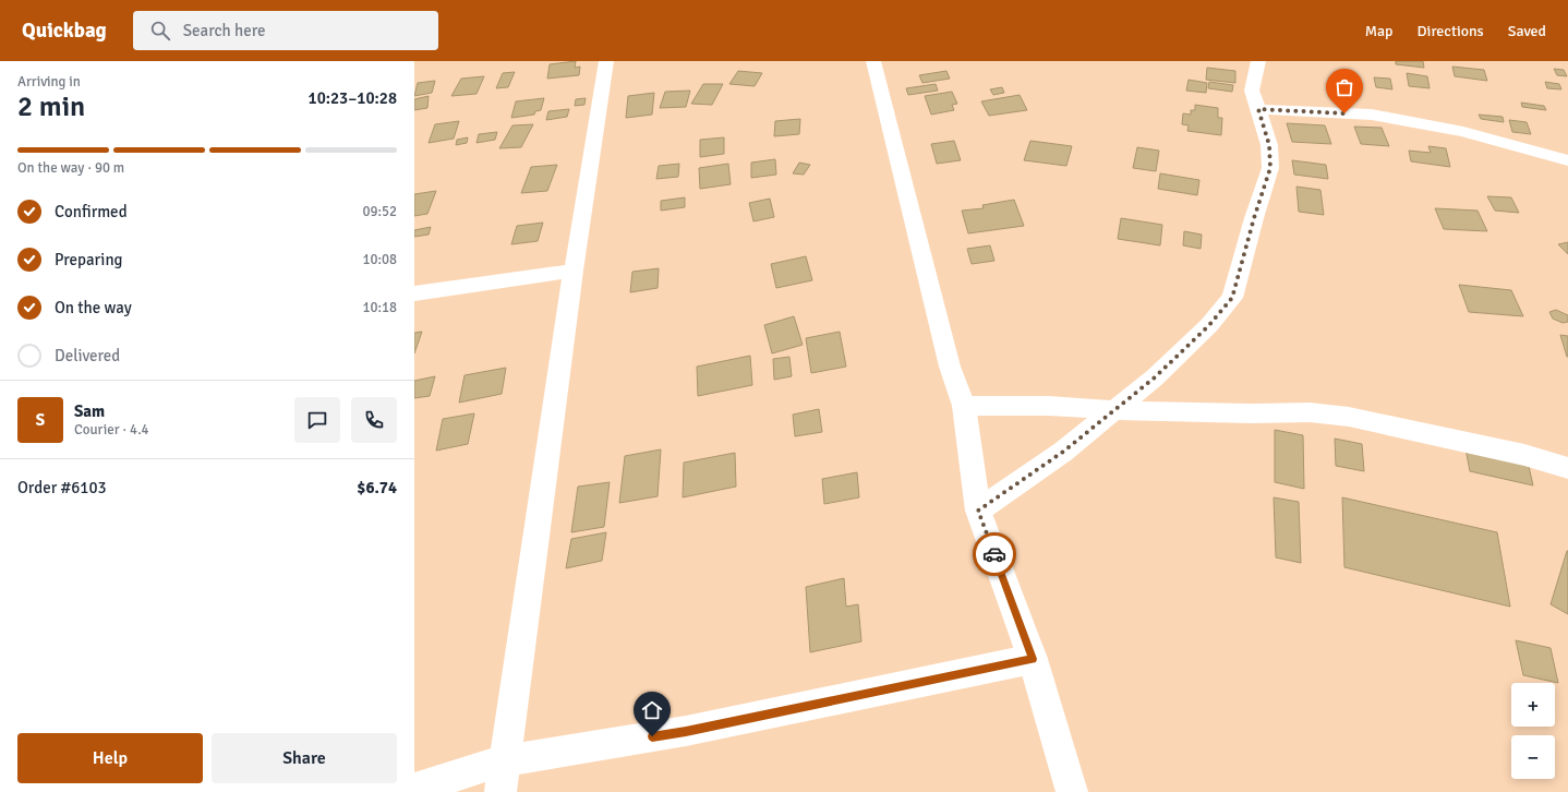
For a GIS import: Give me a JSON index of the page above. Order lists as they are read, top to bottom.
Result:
{
  "page": {
    "header": "Quickbag",
    "search": "Search here",
    "nav": ["Map", "Directions", "Saved"],
    "heading": ["2 min", "Arriving in", "10:23–10:28"],
    "panel": [
      "Sam",
      "Courier · 4.4",
      "Order #6103",
      "$6.74"
    ],
    "bar": "On the way · 90 m",
    "list": [
      ["Confirmed", "09:52"],
      ["Preparing", "10:08"],
      ["On the way", "10:18"],
      "Delivered"
    ],
    "round": "S",
    "map_buttons": ["+", "−"],
    "buttons": ["Help", "Share"]
  }
}
